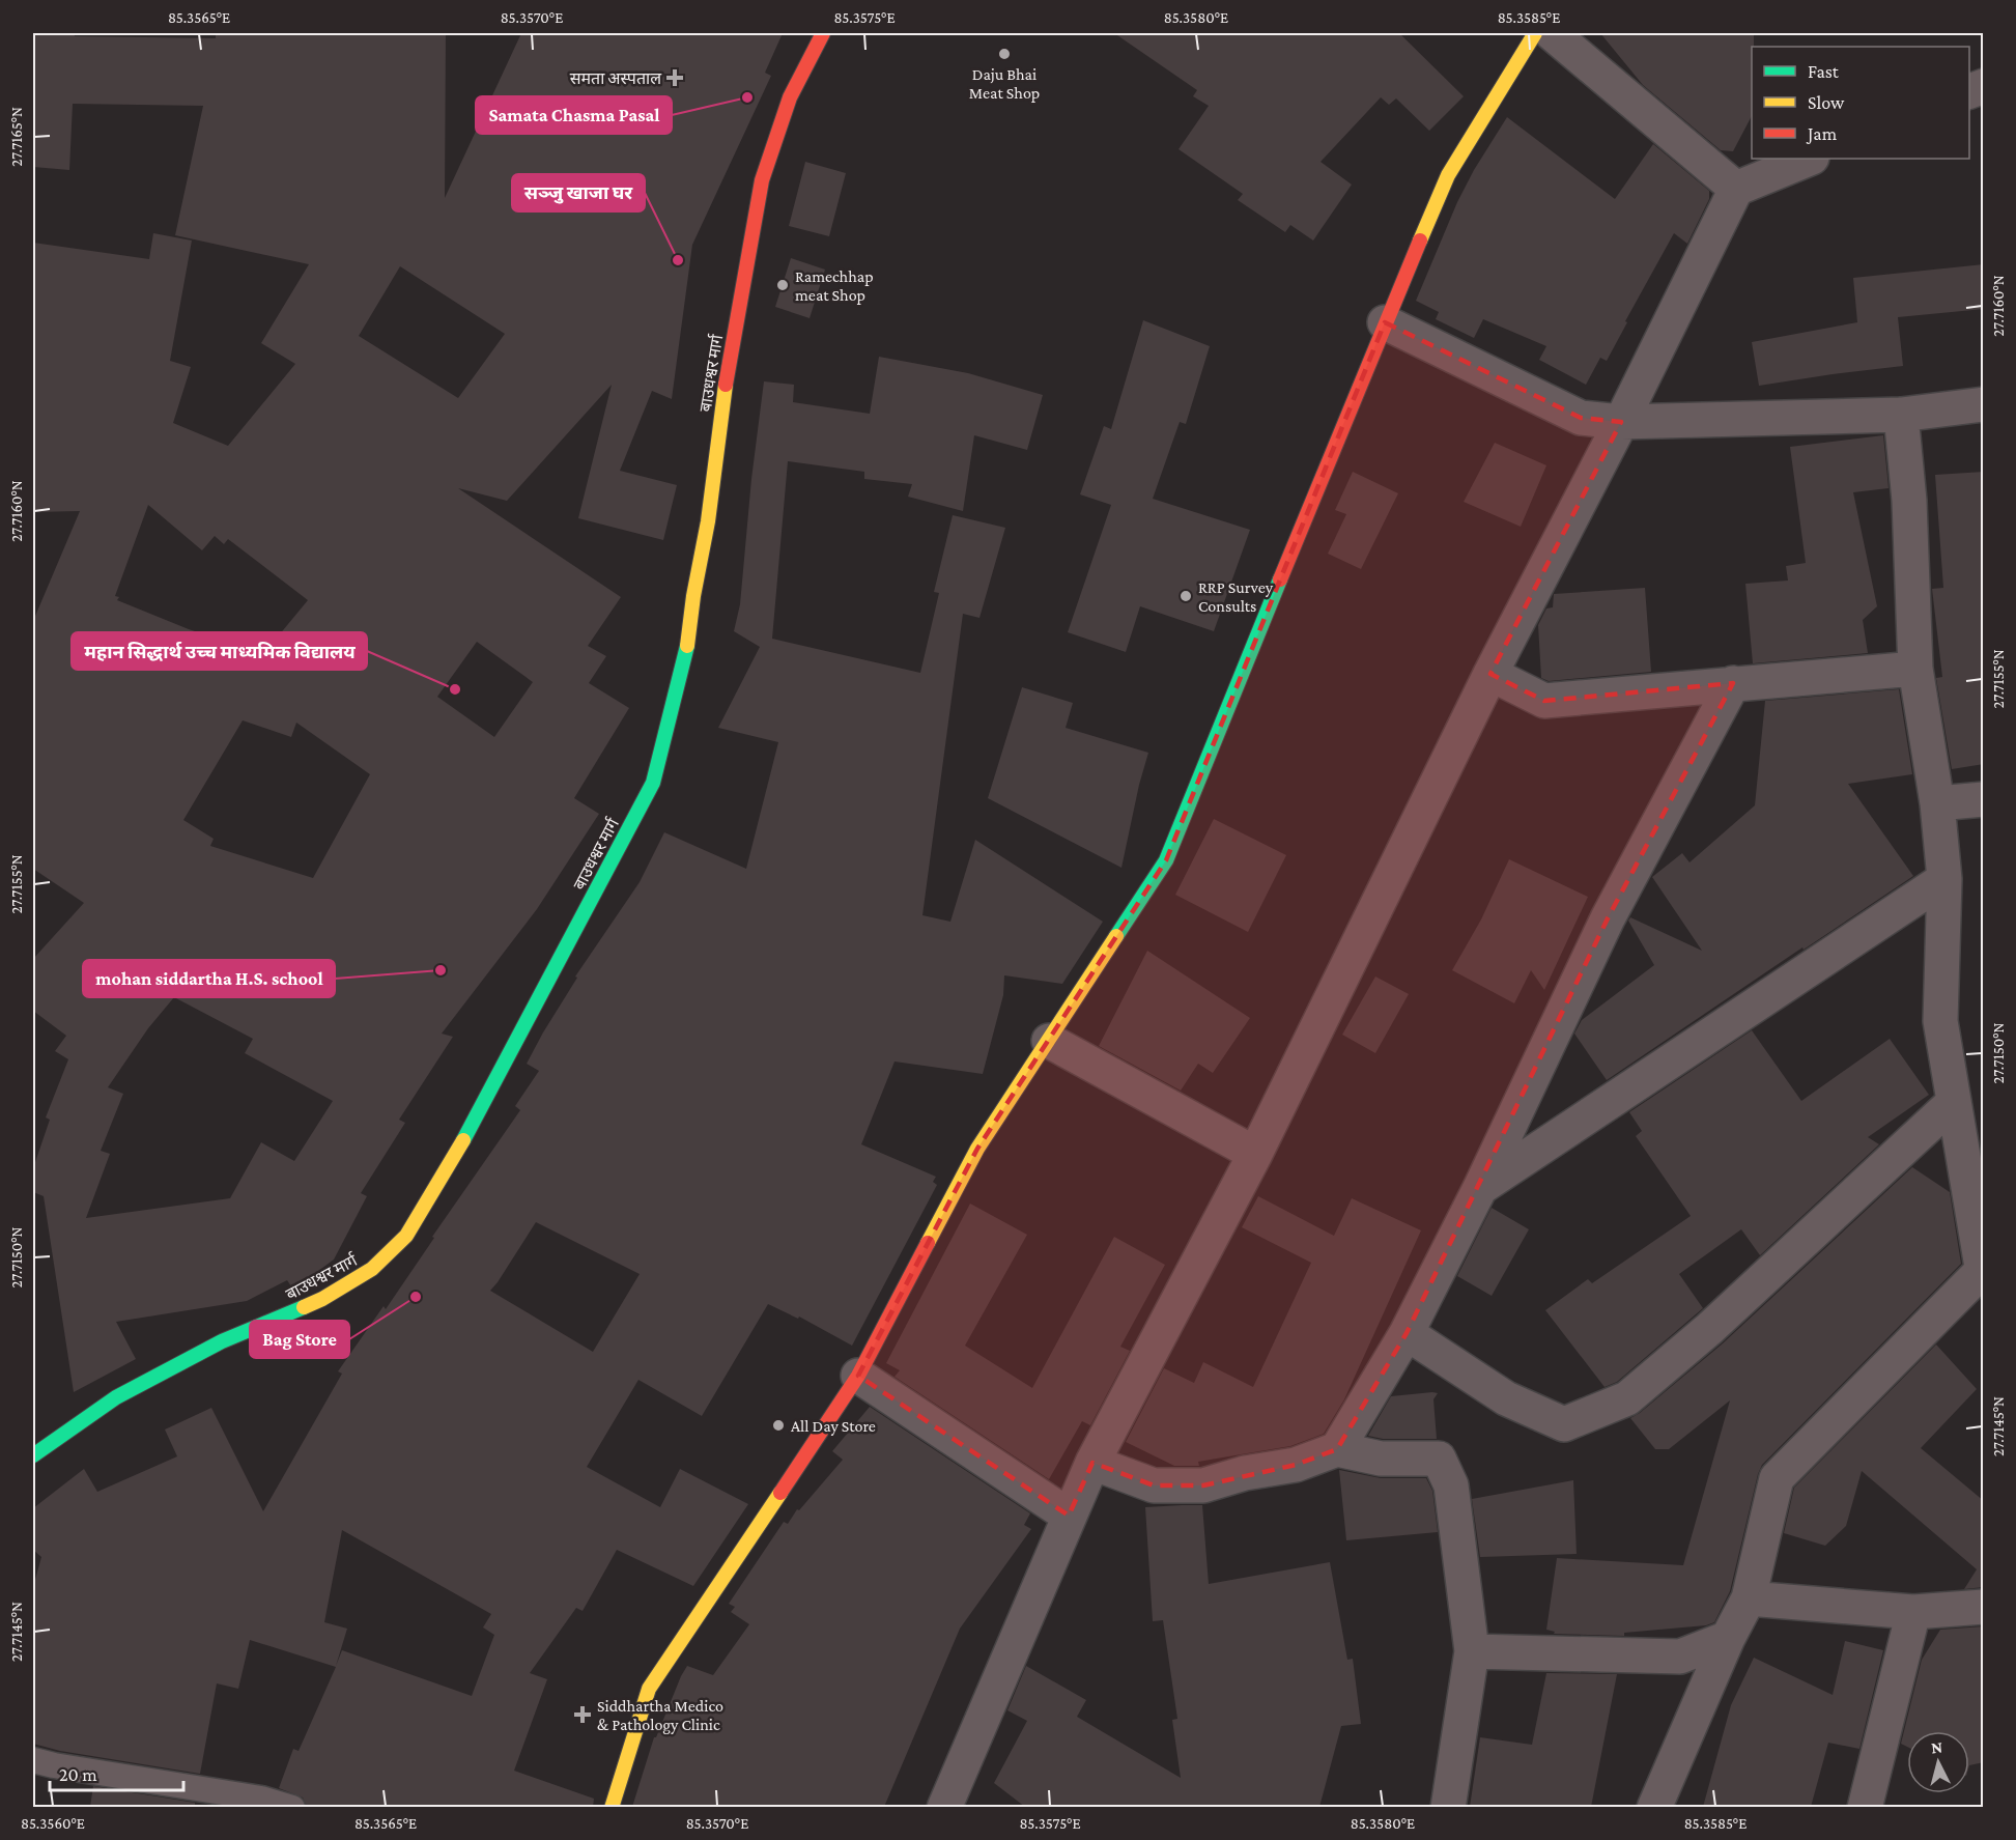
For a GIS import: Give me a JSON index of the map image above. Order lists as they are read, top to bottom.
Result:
{
  "streets": {
    "street": ["बाउधश्वर मार्ग"]
  },
  "places": {
    "other": [
      "Daju Bhai Meat Shop",
      "Samata Chasma Pasal",
      "सञ्जु खाजा घर",
      "Ramechhap meat Shop",
      "RRP Survey Consults",
      "महान सिद्धार्थ उच्च माध्यमिक विद्यालय",
      "mohan siddartha H.S. school",
      "Bag Store",
      "All Day Store"
    ],
    "health": ["समता अस्पताल", "Siddhartha Medico & Pathology Clinic"]
  },
  "legend": ["Fast", "Slow", "Jam"],
  "scale_bar": "20 m",
  "north": "top",
  "coordinates": [
    "85.3565°E",
    "85.3570°E",
    "85.3575°E",
    "85.3580°E",
    "85.3585°E",
    "27.7165°N",
    "27.7160°N",
    "27.7155°N",
    "27.7150°N",
    "27.7145°N",
    "85.3560°E"
  ]
}
